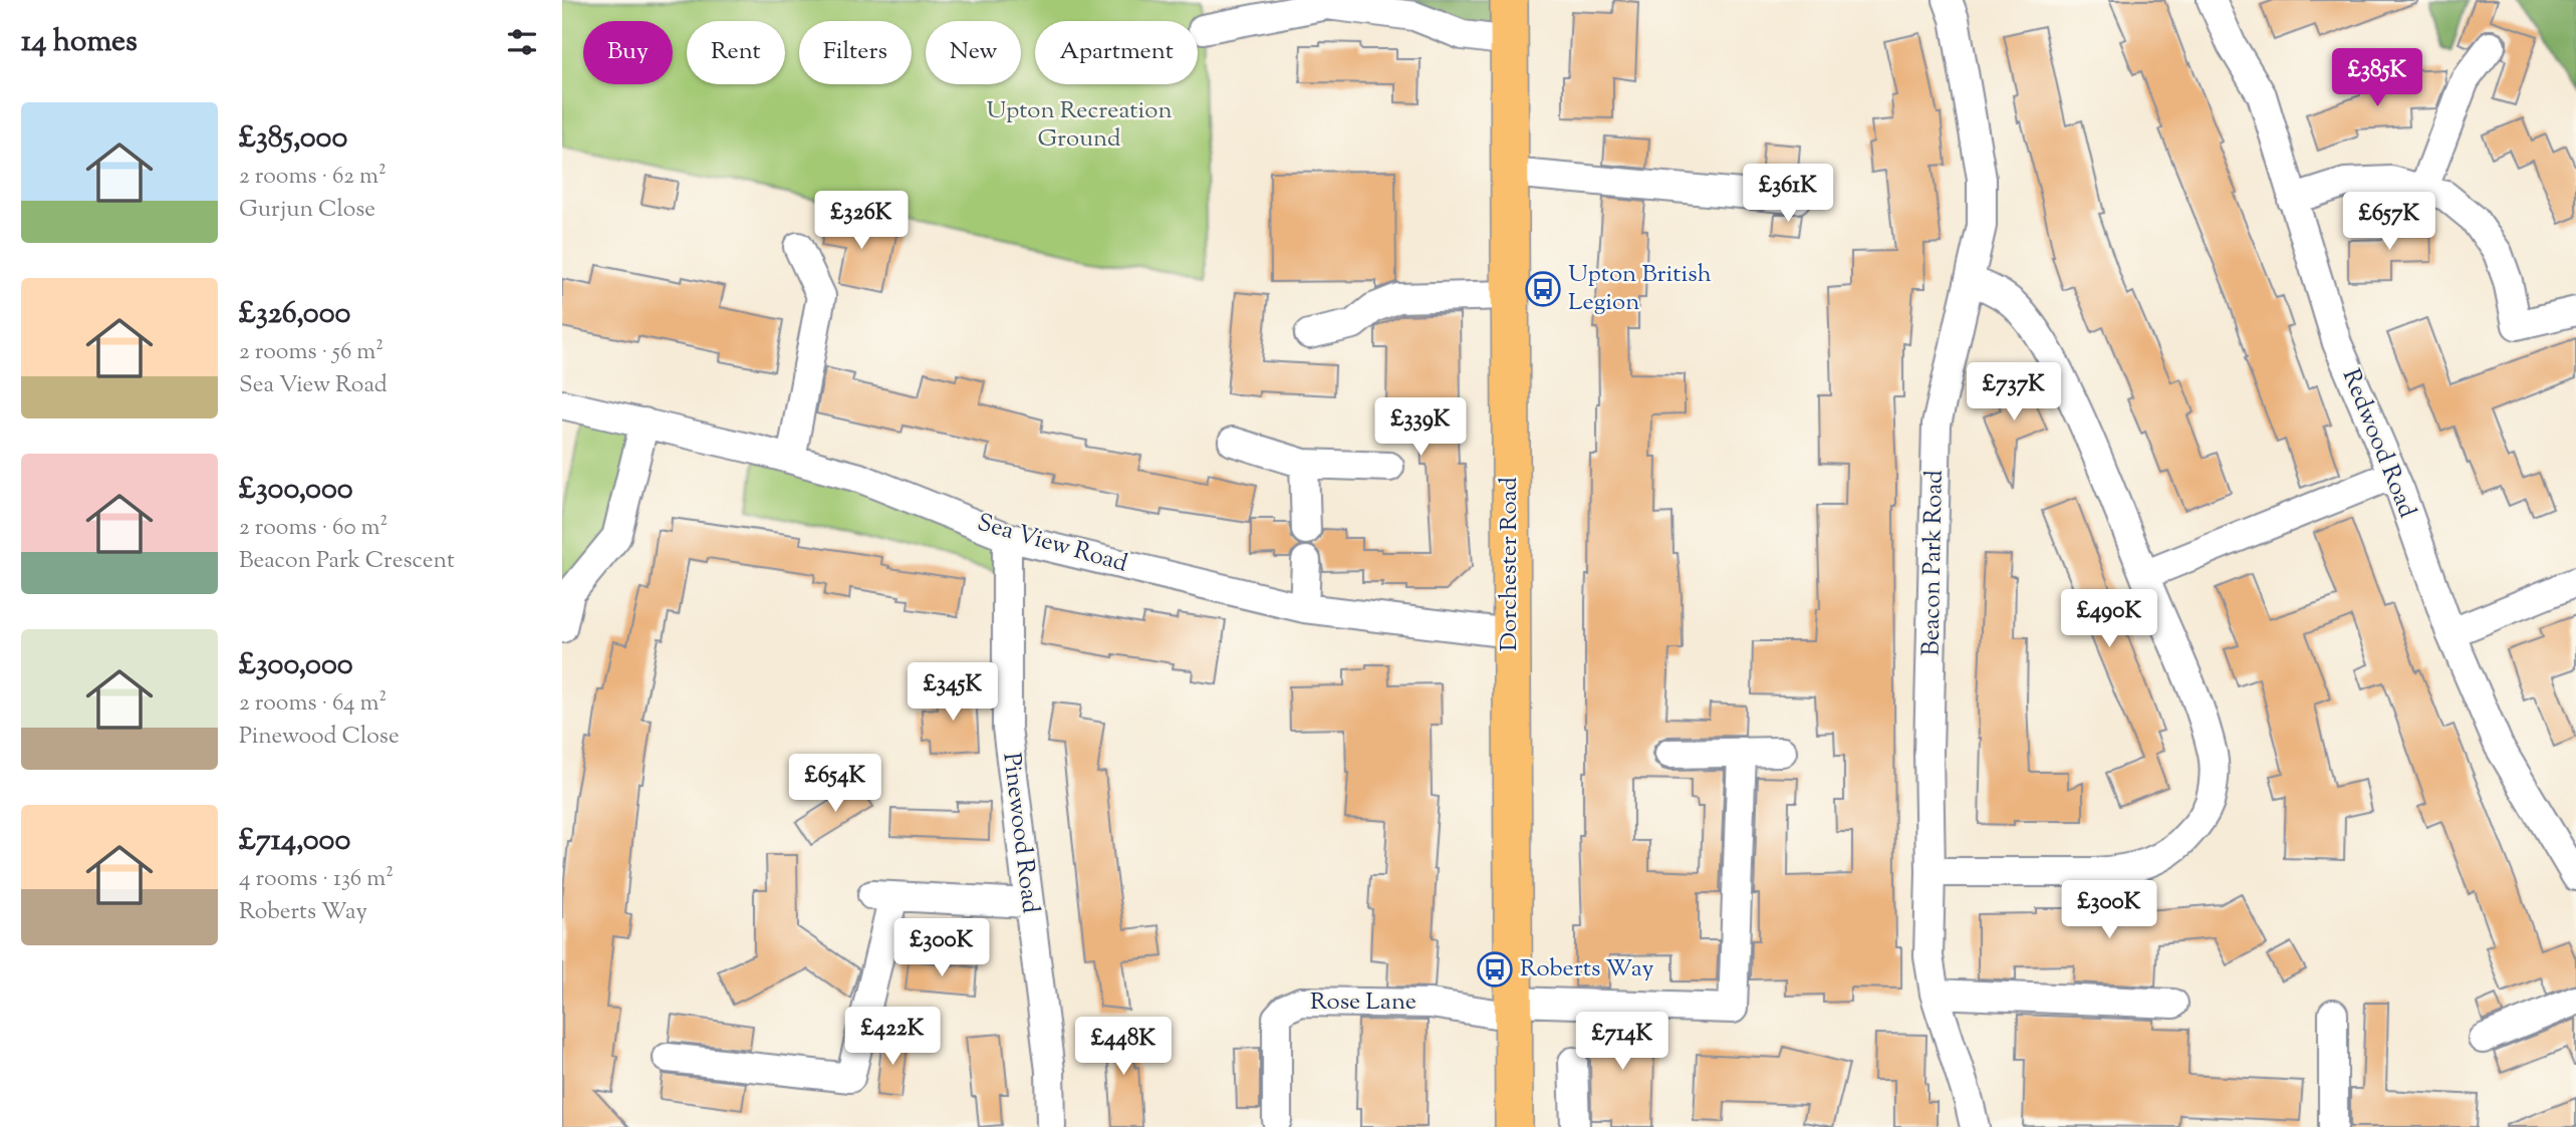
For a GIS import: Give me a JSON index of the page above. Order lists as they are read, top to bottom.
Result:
{
  "streets": {
    "main road": ["Dorchester Road"],
    "street": [
      "Redwood Road",
      "Sea View Road",
      "Beacon Park Road",
      "Pinewood Road",
      "Rose Lane"
    ]
  },
  "crossings": [
    ["Sea View Road", "Dorchester Road"],
    ["Sea View Road", "Pinewood Road"],
    ["Dorchester Road", "Rose Lane"]
  ],
  "parks": ["Upton Recreation Ground"],
  "places": {
    "bus stop": ["Upton British Legion", "Roberts Way"]
  },
  "page": {
    "heading": "14 homes",
    "chip": [
      "Buy",
      "Rent",
      "Filters",
      "New",
      "Apartment"
    ],
    "price": [
      "£385K",
      "£361K",
      "£326K",
      "£657K",
      "£737K",
      "£339K",
      "£490K",
      "£345K",
      "£654K",
      "£300K",
      "£300K",
      "£422K",
      "£714K",
      "£448K"
    ],
    "list": [
      {
        "name": "£385,000",
        "note": "2 rooms · 62 m² · Gurjun Close"
      },
      {
        "name": "£326,000",
        "note": "2 rooms · 56 m² · Sea View Road"
      },
      {
        "name": "£300,000",
        "note": "2 rooms · 60 m² · Beacon Park Crescent"
      },
      {
        "name": "£300,000",
        "note": "2 rooms · 64 m² · Pinewood Close"
      },
      {
        "name": "£714,000",
        "note": "4 rooms · 136 m² · Roberts Way"
      }
    ]
  }
}
